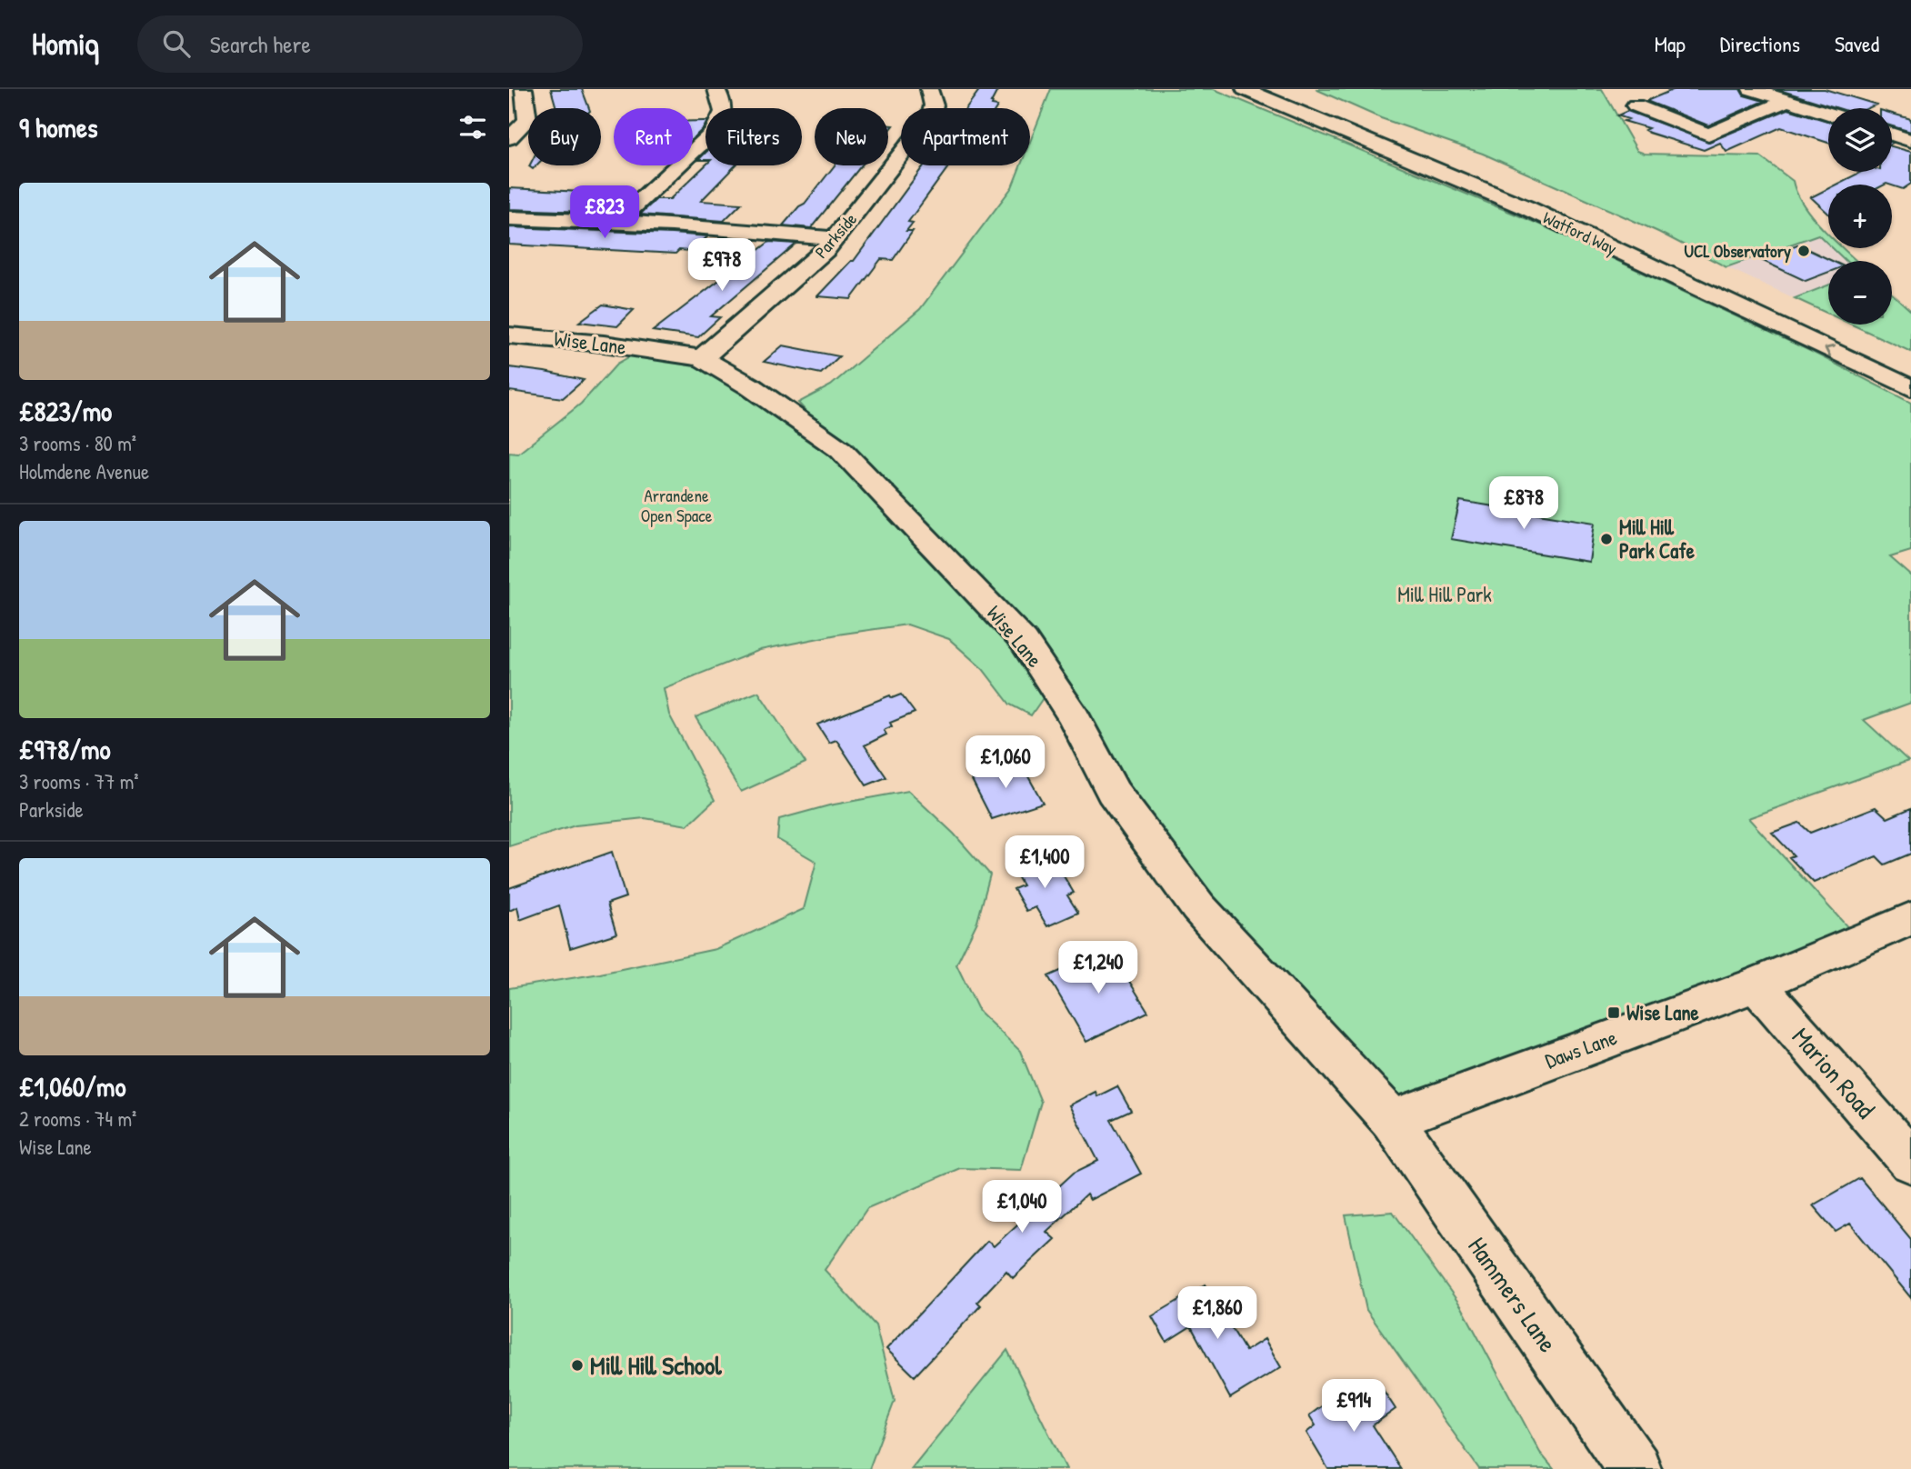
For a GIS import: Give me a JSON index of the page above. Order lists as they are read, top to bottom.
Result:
{
  "streets": {
    "main road": [
      "Watford Way",
      "Parkside",
      "Wise Lane",
      "Daws Lane",
      "Marion Road",
      "Hammers Lane"
    ]
  },
  "crossings": [
    ["Parkside", "Wise Lane"],
    ["Wise Lane", "Daws Lane"],
    ["Wise Lane", "Hammers Lane"],
    ["Daws Lane", "Marion Road"],
    ["Daws Lane", "Hammers Lane"]
  ],
  "parks": ["Arrandene Open Space", "Mill Hill Park"],
  "places": {
    "other": ["UCL Observatory", "Mill Hill Park Cafe", "Mill Hill School"],
    "transit": ["Wise Lane"]
  },
  "page": {
    "header": "Homiq",
    "search": "Search here",
    "nav": ["Map", "Directions", "Saved"],
    "heading": "9 homes",
    "map_buttons": ["+", "−"],
    "chip": [
      "Buy",
      "Rent",
      "Filters",
      "New",
      "Apartment"
    ],
    "list": [
      {
        "name": "£823/mo",
        "note": "3 rooms · 80 m² · Holmdene Avenue"
      },
      {
        "name": "£978/mo",
        "note": "3 rooms · 77 m² · Parkside"
      },
      {
        "name": "£1,060/mo",
        "note": "2 rooms · 74 m² · Wise Lane"
      }
    ],
    "price": [
      "£823",
      "£978",
      "£878",
      "£1,060",
      "£1,400",
      "£1,240",
      "£1,040",
      "£1,860",
      "£914"
    ]
  }
}
